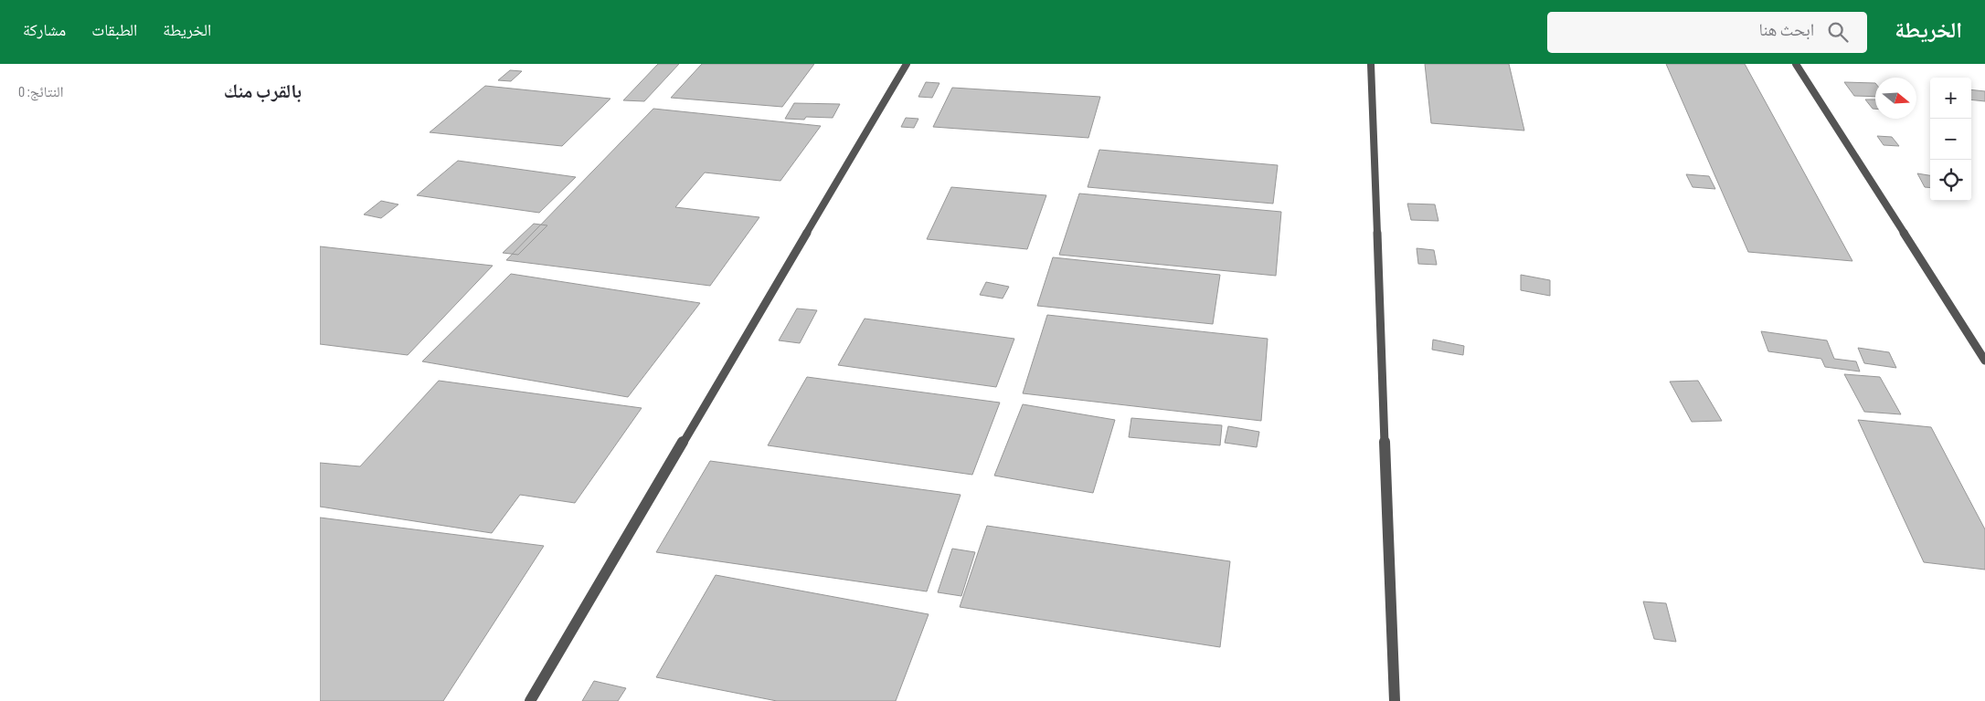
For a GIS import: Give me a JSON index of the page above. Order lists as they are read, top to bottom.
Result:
{
  "north": "right",
  "page": {
    "header": "الخريطة",
    "search": "ابحث هنا",
    "nav": ["الخريطة", "الطبقات", "مشاركة"],
    "heading": ["بالقرب منك", "النتائج: 0"],
    "map_buttons": ["+", "−"]
  }
}
